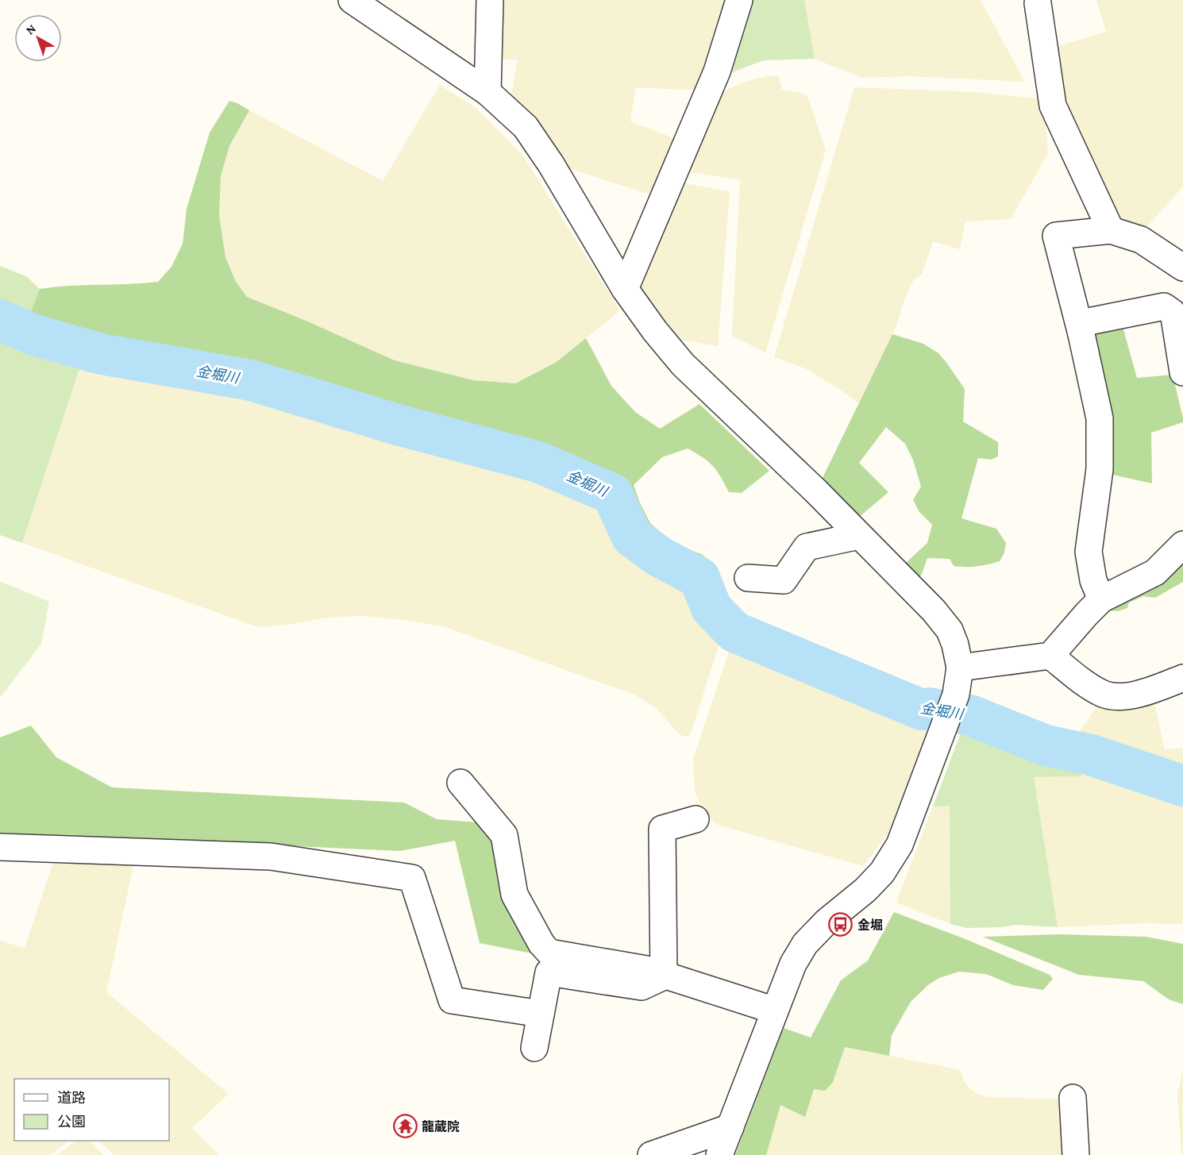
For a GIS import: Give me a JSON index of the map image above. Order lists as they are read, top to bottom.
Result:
{
  "water": ["金堀川"],
  "places": {
    "bus stop": ["金堀"],
    "temple": ["龍蔵院"]
  },
  "legend": ["道路", "公園"],
  "north": "top left"
}
